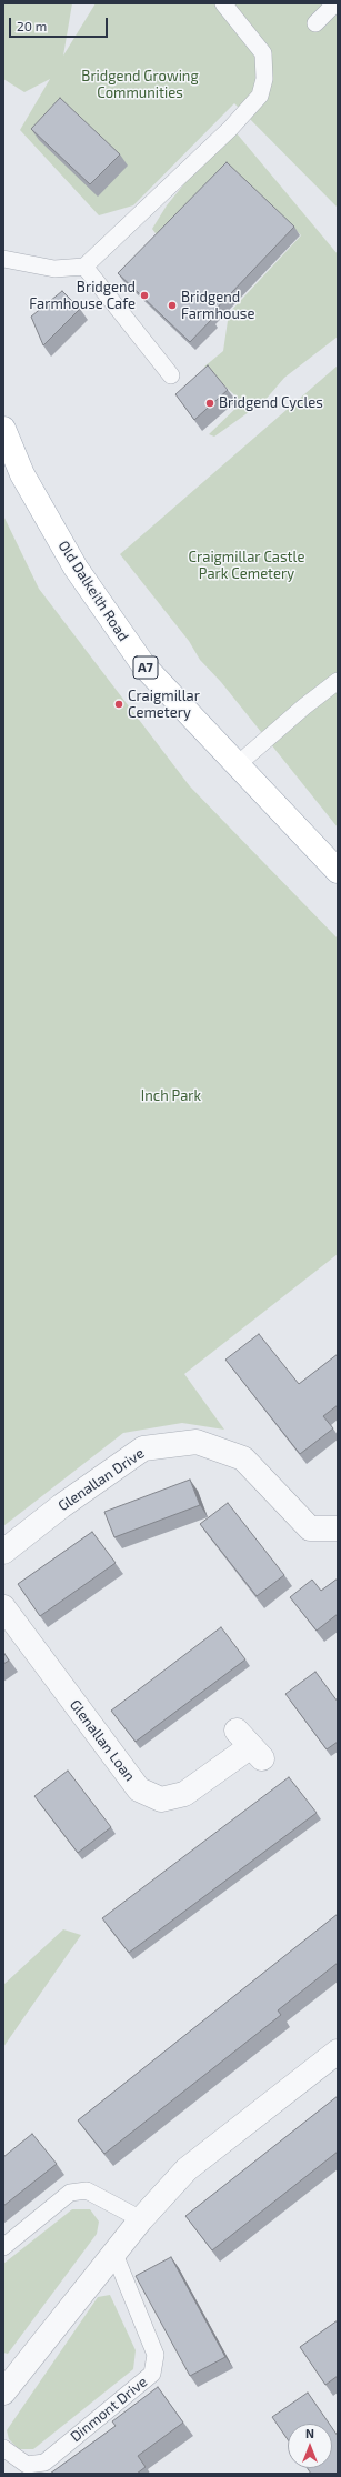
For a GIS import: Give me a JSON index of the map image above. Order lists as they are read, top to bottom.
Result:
{
  "streets": {
    "main road": ["Old Dalkeith Road", "A7"],
    "street": ["Glenallan Drive", "Glenallan Loan"],
    "lane": ["Dinmont Drive"]
  },
  "parks": ["Bridgend Growing Communities", "Craigmillar Castle Park Cemetery", "Inch Park"],
  "places": [
    "Bridgend Farmhouse Cafe",
    "Bridgend Farmhouse",
    "Bridgend Cycles",
    "Craigmillar Cemetery"
  ],
  "scale_bar": "20 m",
  "north": "top"
}
